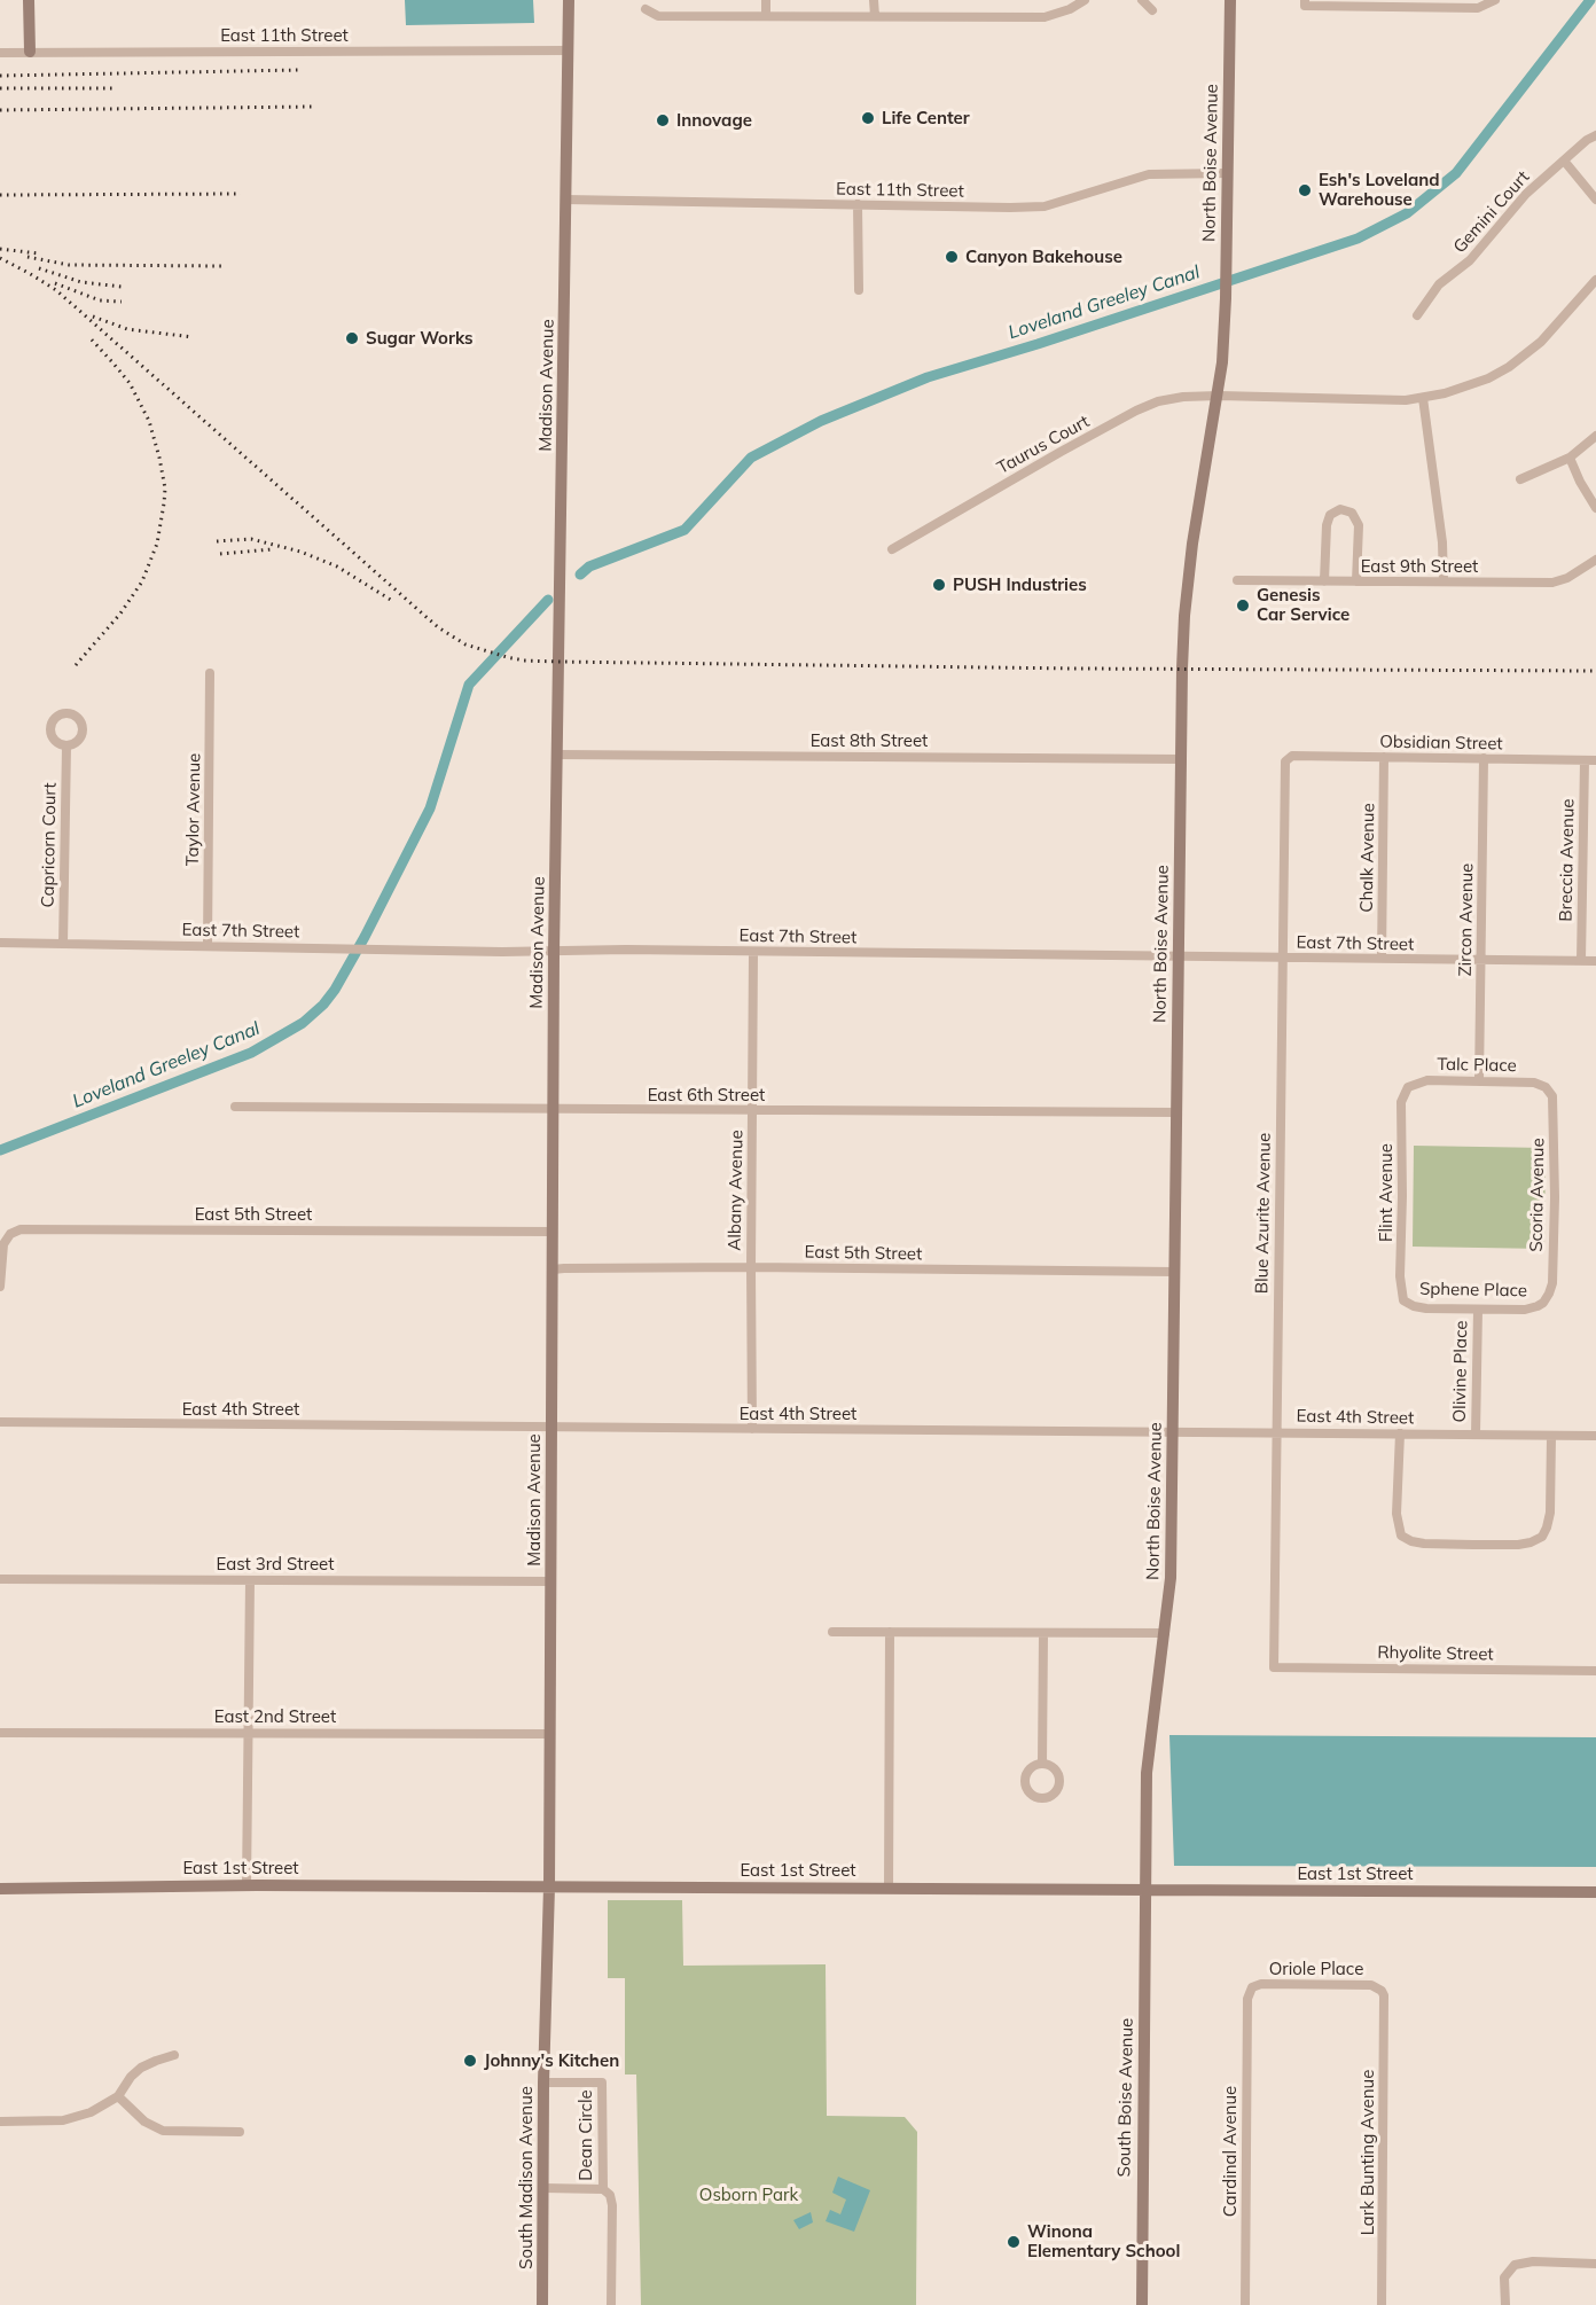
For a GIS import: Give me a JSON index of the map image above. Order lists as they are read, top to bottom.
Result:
{
  "streets": {
    "main road": [
      "North Boise Avenue",
      "Madison Avenue",
      "East 1st Street",
      "South Boise Avenue",
      "South Madison Avenue"
    ],
    "street": [
      "East 11th Street",
      "Gemini Court",
      "Taurus Court",
      "East 9th Street",
      "East 8th Street",
      "Obsidian Street",
      "Taylor Avenue",
      "Capricorn Court",
      "Chalk Avenue",
      "Breccia Avenue",
      "Zircon Avenue",
      "East 7th Street",
      "Talc Place",
      "East 6th Street",
      "Albany Avenue",
      "Flint Avenue",
      "Scoria Avenue",
      "Blue Azurite Avenue",
      "East 5th Street",
      "Sphene Place",
      "Olivine Place",
      "East 4th Street",
      "East 3rd Street",
      "Rhyolite Street",
      "East 2nd Street",
      "Oriole Place",
      "Dean Circle",
      "Cardinal Avenue",
      "Lark Bunting Avenue"
    ]
  },
  "crossings": [
    ["East 11th Street", "North Boise Avenue"],
    ["East 11th Street", "Madison Avenue"],
    ["North Boise Avenue", "Taurus Court"],
    ["North Boise Avenue", "East 8th Street"],
    ["North Boise Avenue", "East 7th Street"],
    ["North Boise Avenue", "East 6th Street"],
    ["North Boise Avenue", "East 5th Street"],
    ["North Boise Avenue", "East 4th Street"],
    ["North Boise Avenue", "East 1st Street"],
    ["North Boise Avenue", "South Boise Avenue"],
    ["Madison Avenue", "East 8th Street"],
    ["Madison Avenue", "East 7th Street"],
    ["Madison Avenue", "East 6th Street"],
    ["Madison Avenue", "East 5th Street"],
    ["Madison Avenue", "East 4th Street"],
    ["Madison Avenue", "East 3rd Street"],
    ["Madison Avenue", "East 2nd Street"],
    ["Madison Avenue", "East 1st Street"],
    ["Madison Avenue", "South Madison Avenue"],
    ["Obsidian Street", "Chalk Avenue"],
    ["Obsidian Street", "Breccia Avenue"],
    ["Obsidian Street", "Zircon Avenue"],
    ["Obsidian Street", "Blue Azurite Avenue"],
    ["Taylor Avenue", "East 7th Street"],
    ["Capricorn Court", "East 7th Street"],
    ["Chalk Avenue", "East 7th Street"],
    ["Breccia Avenue", "East 7th Street"],
    ["Zircon Avenue", "East 7th Street"],
    ["Zircon Avenue", "Talc Place"],
    ["East 7th Street", "Albany Avenue"],
    ["East 7th Street", "Blue Azurite Avenue"],
    ["Talc Place", "Flint Avenue"],
    ["Talc Place", "Scoria Avenue"],
    ["East 6th Street", "Albany Avenue"],
    ["Albany Avenue", "East 5th Street"],
    ["Albany Avenue", "East 4th Street"],
    ["Flint Avenue", "Sphene Place"],
    ["Scoria Avenue", "Sphene Place"],
    ["Blue Azurite Avenue", "East 4th Street"],
    ["Blue Azurite Avenue", "Rhyolite Street"],
    ["Sphene Place", "Olivine Place"],
    ["Olivine Place", "East 4th Street"],
    ["East 1st Street", "South Boise Avenue"],
    ["East 1st Street", "South Madison Avenue"],
    ["Oriole Place", "Cardinal Avenue"],
    ["Oriole Place", "Lark Bunting Avenue"],
    ["Dean Circle", "South Madison Avenue"]
  ],
  "water": ["Loveland Greeley Canal"],
  "parks": ["Osborn Park"],
  "places": [
    "Life Center",
    "Innovage",
    "Esh's Loveland Warehouse",
    "Canyon Bakehouse",
    "Sugar Works",
    "PUSH Industries",
    "Genesis Car Service",
    "Johnny's Kitchen",
    "Winona Elementary School"
  ]
}
